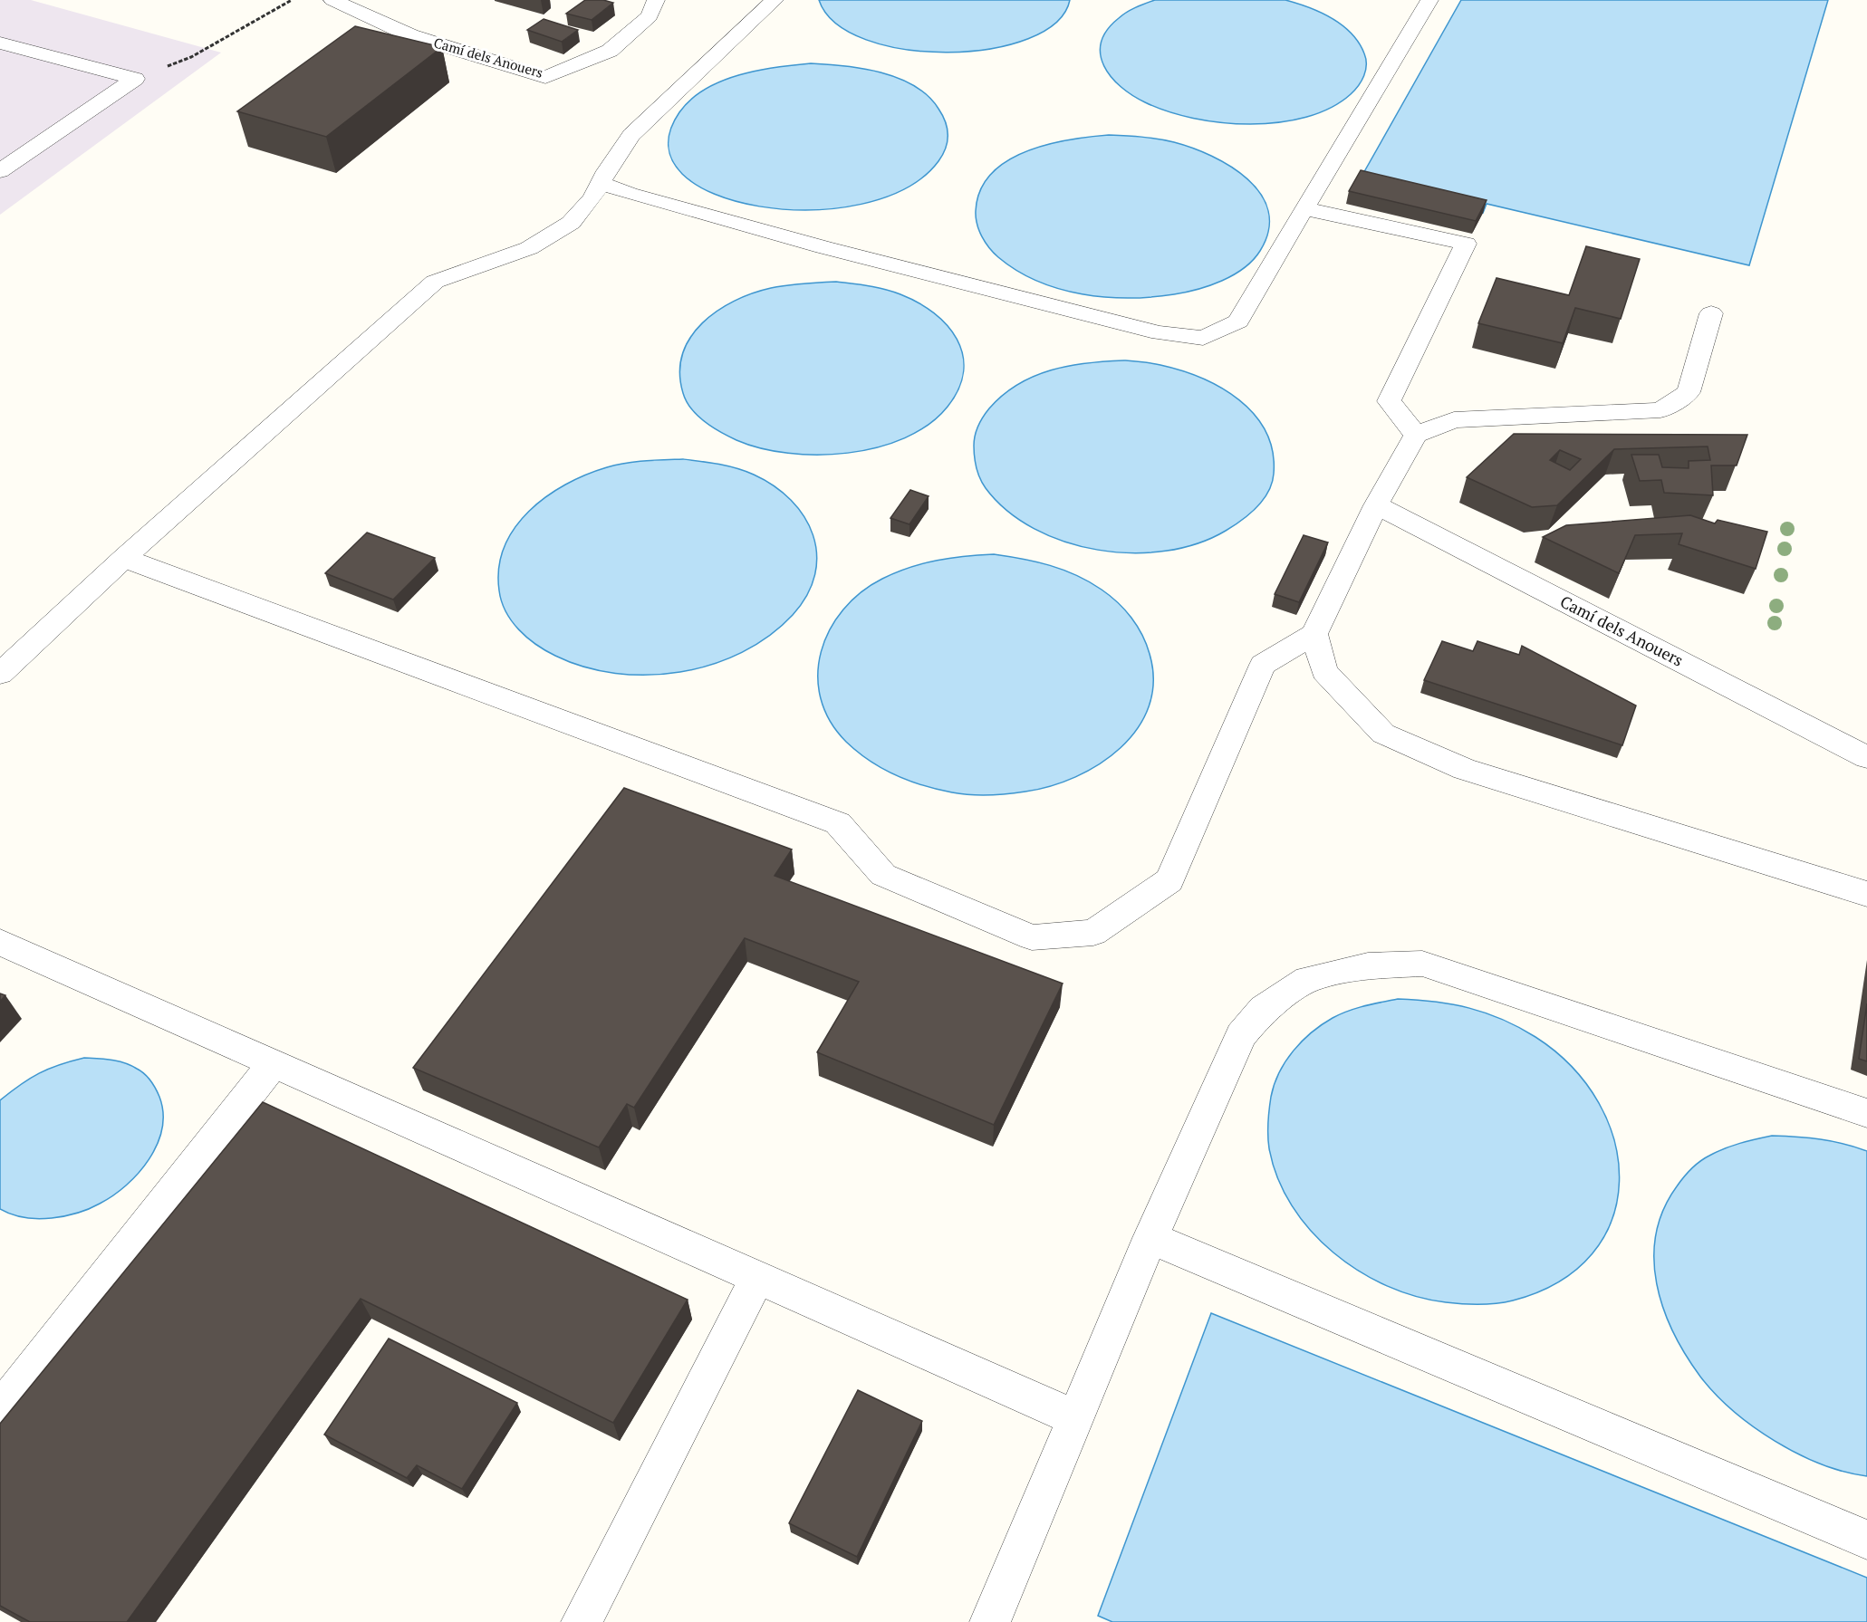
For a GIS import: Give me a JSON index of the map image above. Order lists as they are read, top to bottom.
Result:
{
  "streets": {
    "street": ["Camí dels Anouers"]
  }
}
